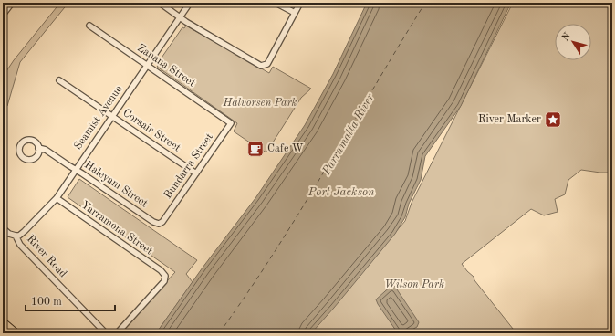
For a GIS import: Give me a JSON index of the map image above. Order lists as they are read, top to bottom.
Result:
{
  "streets": {
    "street": [
      "Zanana Street",
      "Seamist Avenue",
      "Corsair Street",
      "Bundarra Street",
      "Haleyam Street",
      "Yarramona Street",
      "River Road"
    ]
  },
  "crossings": [
    ["Zanana Street", "Seamist Avenue"],
    ["Zanana Street", "Bundarra Street"],
    ["Seamist Avenue", "Corsair Street"],
    ["Seamist Avenue", "Haleyam Street"],
    ["Seamist Avenue", "Yarramona Street"],
    ["Seamist Avenue", "River Road"],
    ["Corsair Street", "Bundarra Street"],
    ["Bundarra Street", "Haleyam Street"]
  ],
  "water": ["Parramatta River", "Port Jackson"],
  "parks": ["Halvorsen Park", "Wilson Park"],
  "places": {
    "place": ["River Marker"],
    "cafe": ["Cafe W"]
  },
  "scale_bar": "100 m",
  "north": "top left"
}
